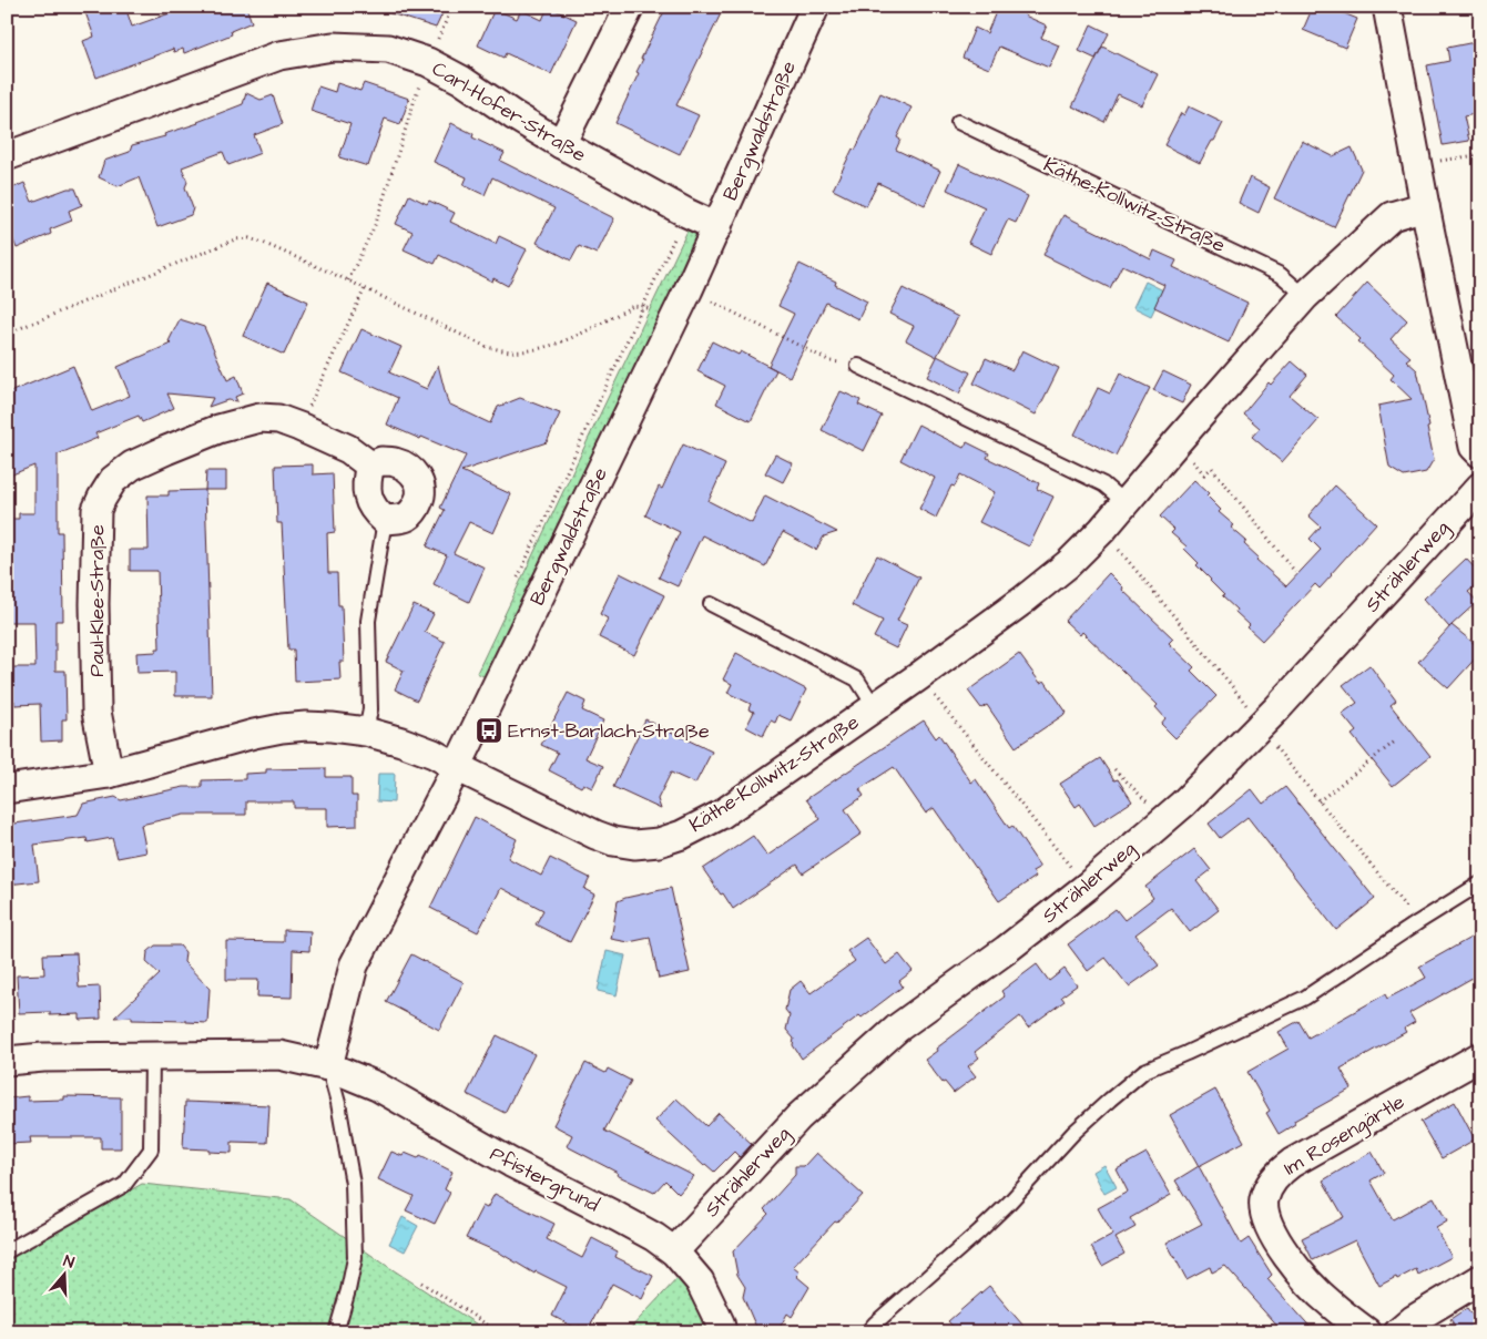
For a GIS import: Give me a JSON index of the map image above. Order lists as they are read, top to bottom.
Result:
{
  "streets": {
    "street": [
      "Carl-Hofer-Straße",
      "Bergwaldstraße",
      "Käthe-Kollwitz-Straße",
      "Strählerweg",
      "Paul-Klee-Straße",
      "Im Rosengärtle",
      "Pfistergrund"
    ]
  },
  "crossings": [
    ["Carl-Hofer-Straße", "Bergwaldstraße"],
    ["Bergwaldstraße", "Käthe-Kollwitz-Straße"],
    ["Bergwaldstraße", "Pfistergrund"],
    ["Strählerweg", "Pfistergrund"]
  ],
  "places": {
    "bus stop": ["Ernst-Barlach-Straße"]
  },
  "north": "top"
}
